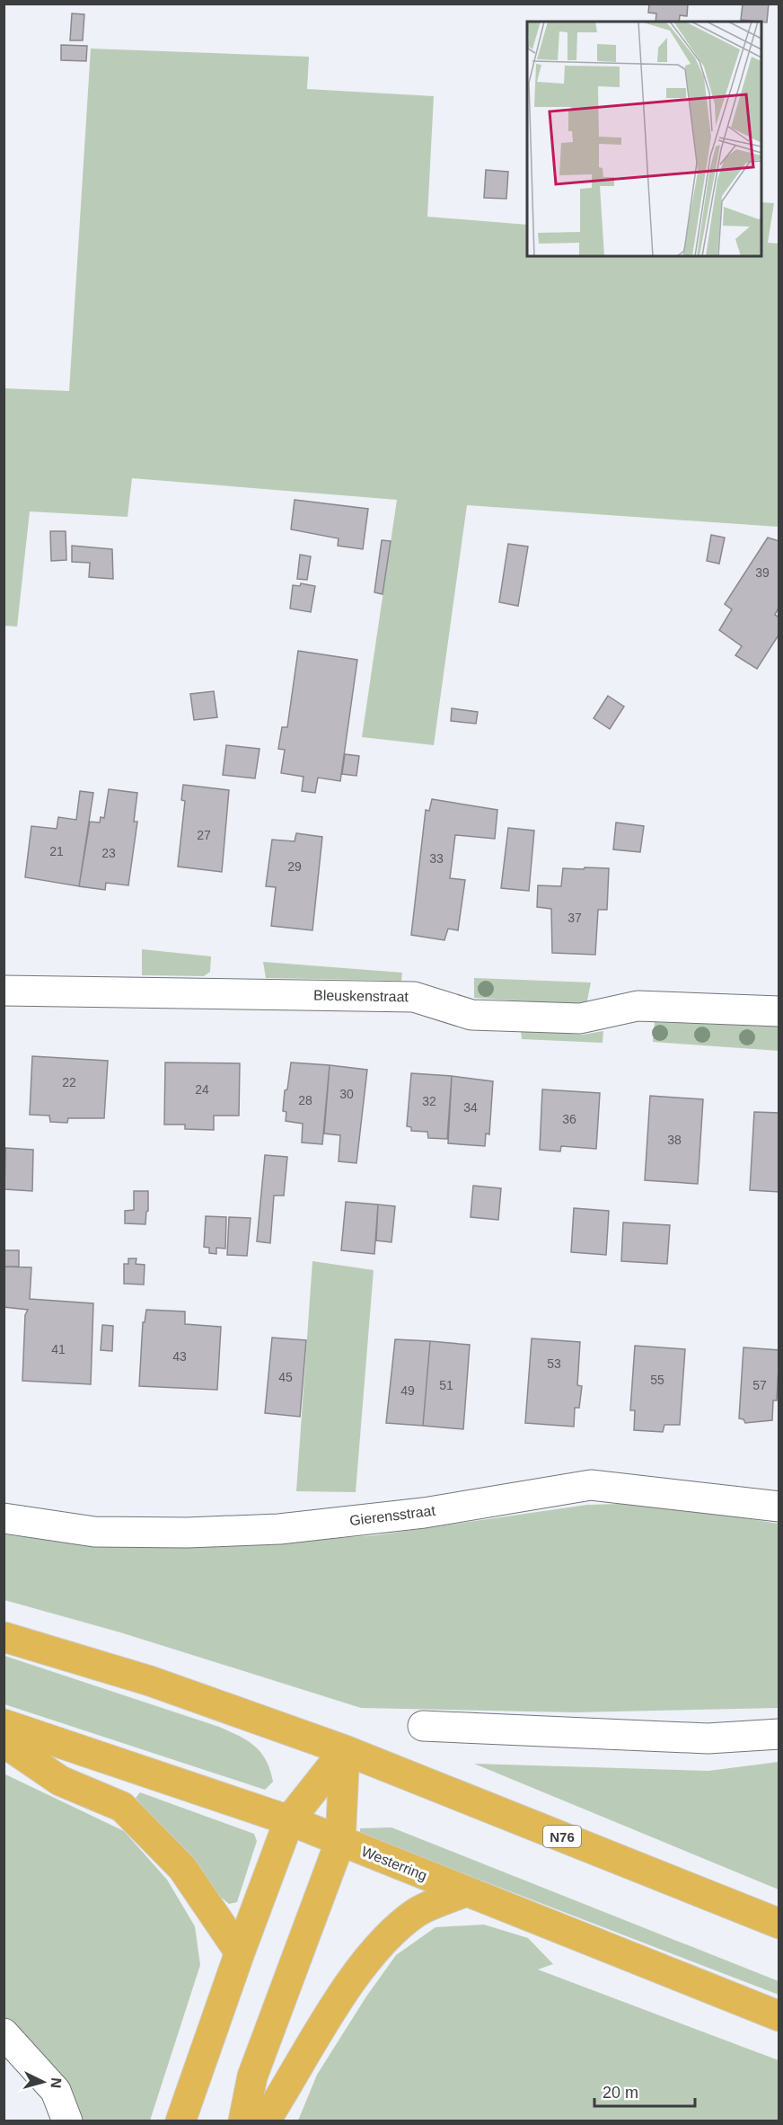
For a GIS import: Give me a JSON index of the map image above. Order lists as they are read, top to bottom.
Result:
{
  "streets": {
    "highway": ["N76", "Westerring"],
    "street": ["Bleuskenstraat", "Gierensstraat"]
  },
  "house_numbers": [
    "39",
    "27",
    "21",
    "23",
    "33",
    "29",
    "37",
    "22",
    "24",
    "30",
    "28",
    "32",
    "34",
    "36",
    "38",
    "41",
    "43",
    "53",
    "45",
    "55",
    "51",
    "57",
    "49"
  ],
  "scale_bar": "20 m",
  "north": "right"
}
